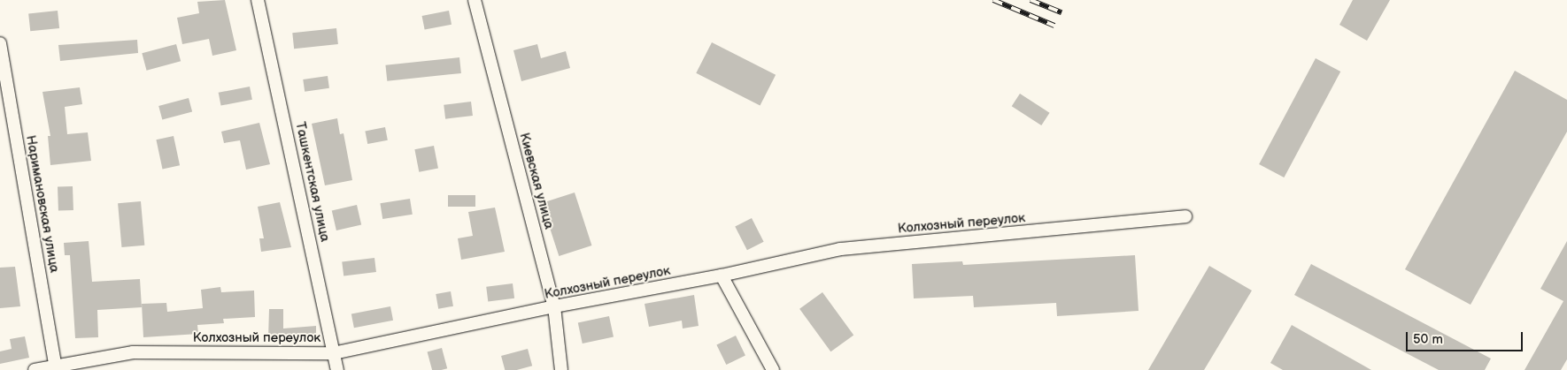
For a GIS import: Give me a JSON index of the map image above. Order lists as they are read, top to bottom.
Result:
{
  "streets": {
    "street": [
      "Киевская улица",
      "Ташкентская улица",
      "Наримановская улица",
      "Колхозный переулок"
    ]
  },
  "crossings": [
    ["Киевская улица", "Колхозный переулок"],
    ["Ташкентская улица", "Колхозный переулок"],
    ["Наримановская улица", "Колхозный переулок"]
  ],
  "scale_bar": "50 m"
}
